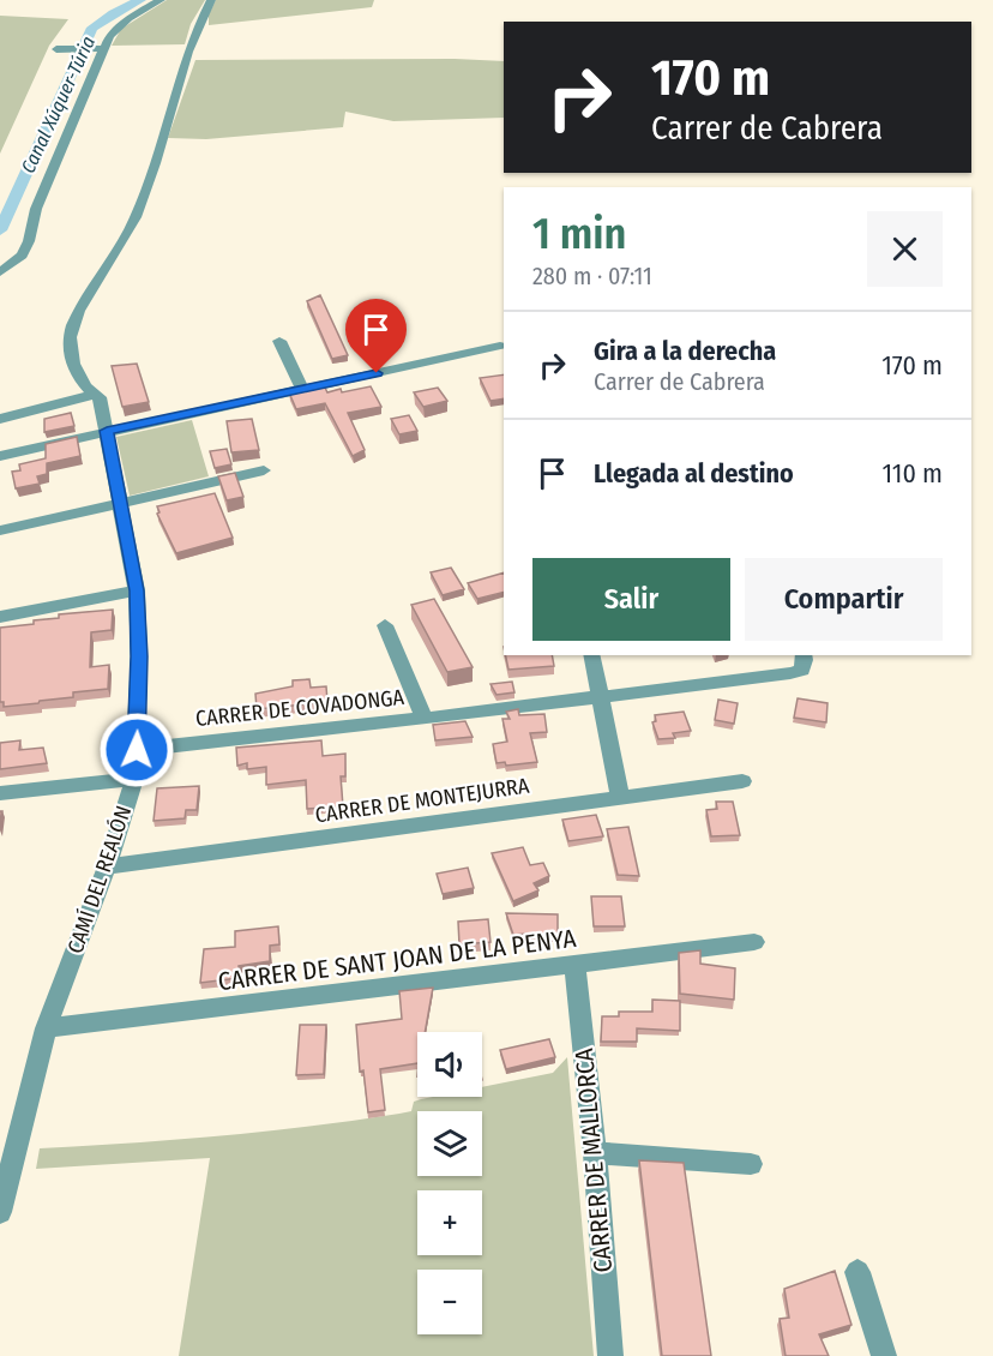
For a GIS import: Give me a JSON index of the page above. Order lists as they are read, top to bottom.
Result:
{
  "streets": {
    "street": [
      "CARRER DE COVADONGA",
      "CARRER DE MONTEJURRA",
      "CAMÍ DEL REALÓN",
      "CARRER DE SANT JOAN DE LA PENYA",
      "CARRER DE MALLORCA"
    ]
  },
  "crossings": [
    ["CARRER DE COVADONGA", "CAMÍ DEL REALÓN"],
    ["CARRER DE MONTEJURRA", "CAMÍ DEL REALÓN"],
    ["CAMÍ DEL REALÓN", "CARRER DE SANT JOAN DE LA PENYA"],
    ["CARRER DE SANT JOAN DE LA PENYA", "CARRER DE MALLORCA"]
  ],
  "water": ["Canal Xúquer-Túria"],
  "page": {
    "turn": ["170 m", "Carrer de Cabrera"],
    "heading": ["1 min", "280 m · 07:11"],
    "list": [
      {
        "name": "Gira a la derecha",
        "note": "Carrer de Cabrera",
        "value": "170 m"
      },
      {
        "name": "Llegada al destino",
        "value": "110 m"
      }
    ],
    "buttons": ["Salir", "Compartir"],
    "map_buttons": ["+", "−"]
  }
}
